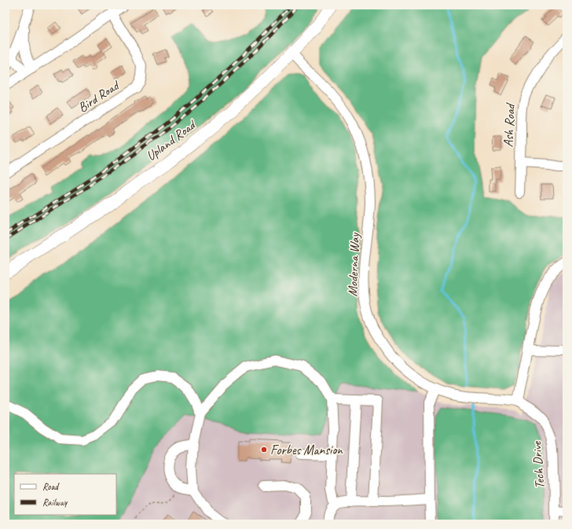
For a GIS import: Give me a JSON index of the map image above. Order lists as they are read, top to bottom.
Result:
{
  "streets": {
    "main road": ["Upland Road"],
    "street": [
      "Bird Road",
      "Ash Road",
      "Moderna Way",
      "Tech Drive"
    ]
  },
  "crossings": [
    ["Upland Road", "Moderna Way"],
    ["Moderna Way", "Tech Drive"]
  ],
  "places": ["Forbes Mansion"],
  "legend": ["Road", "Railway"]
}
